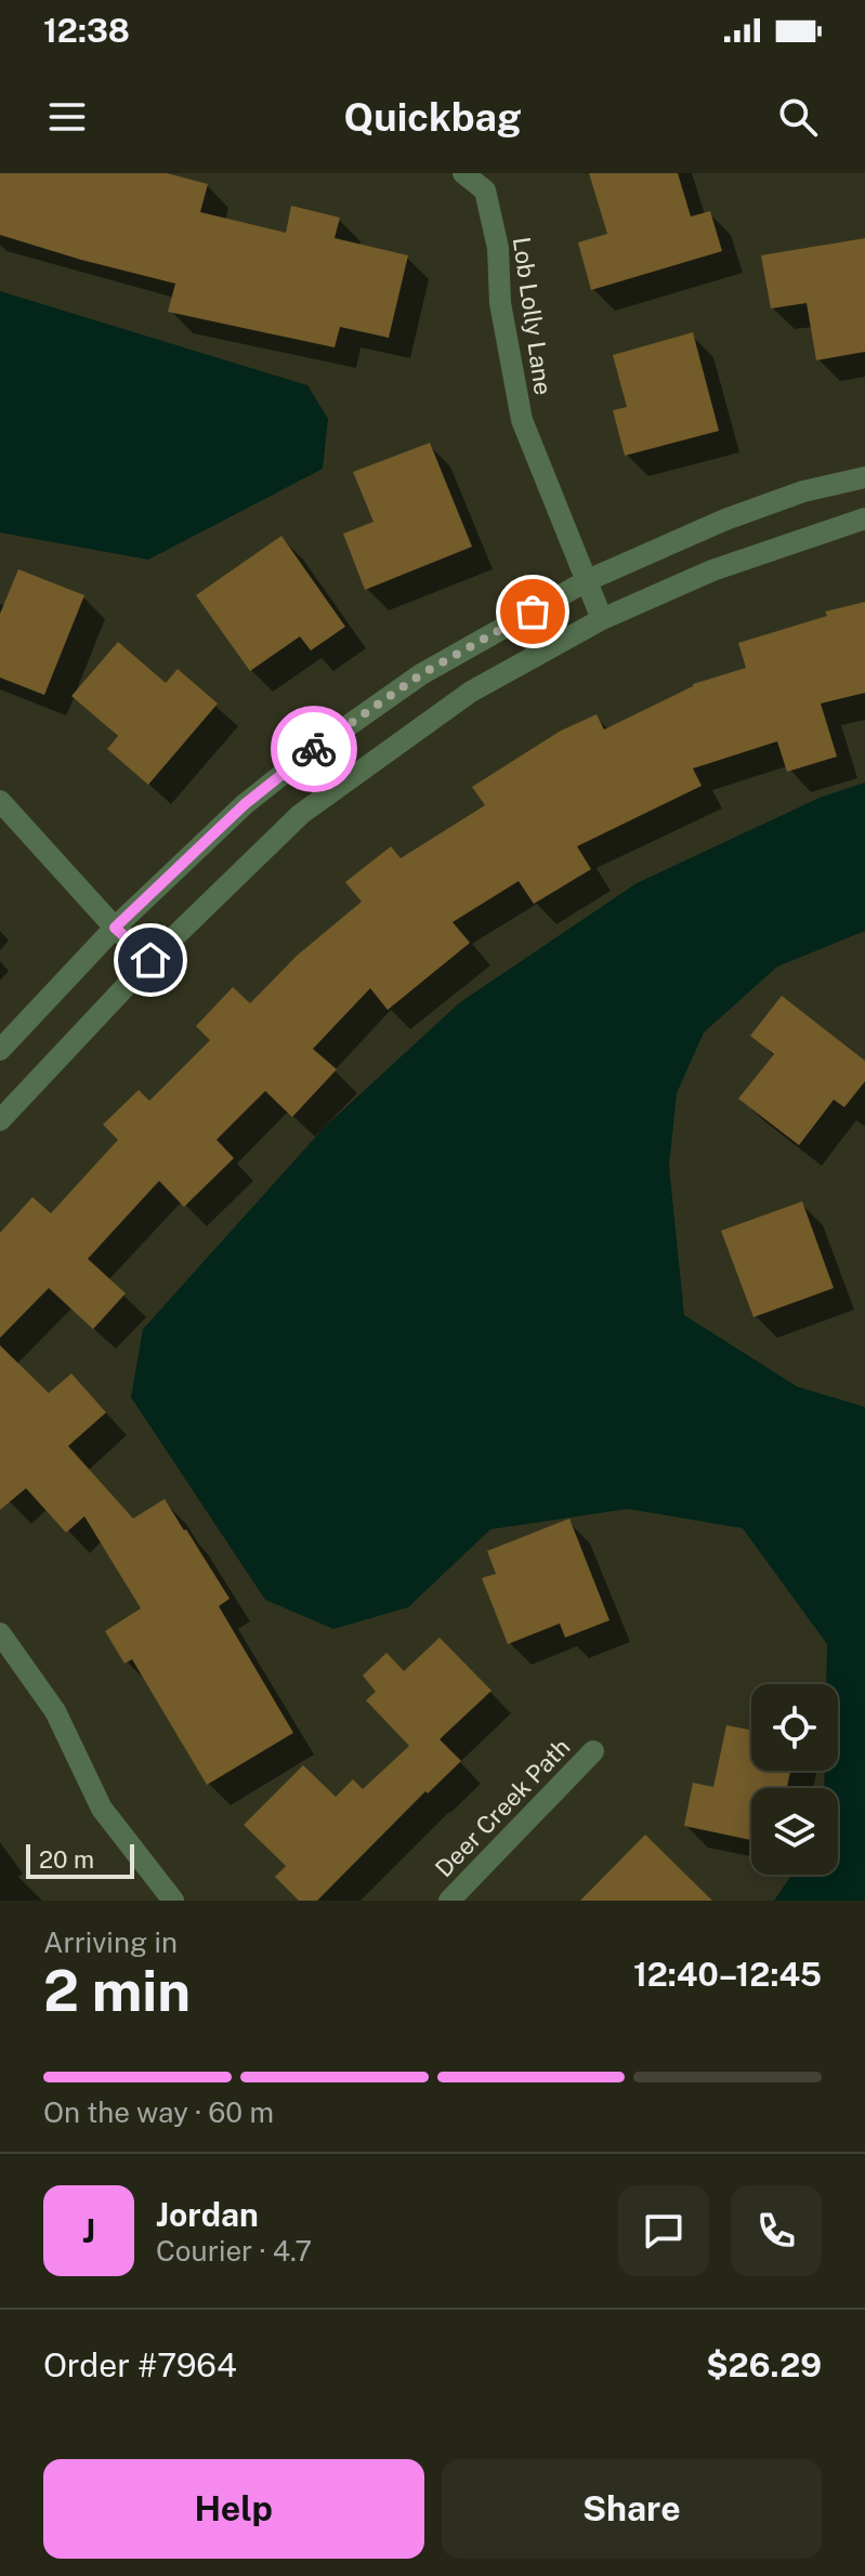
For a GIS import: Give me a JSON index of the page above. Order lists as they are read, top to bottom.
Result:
{
  "streets": {
    "street": ["Lob Lolly Lane", "Deer Creek Path"]
  },
  "scale_bar": "20 m",
  "page": {
    "status": "12:38",
    "header": "Quickbag",
    "scale": "20 m",
    "heading": ["2 min", "Arriving in", "12:40–12:45"],
    "panel": [
      "Jordan",
      "Courier · 4.7",
      "Order #7964",
      "$26.29"
    ],
    "bar": "On the way · 60 m",
    "round": "J",
    "buttons": ["Help", "Share"]
  }
}
